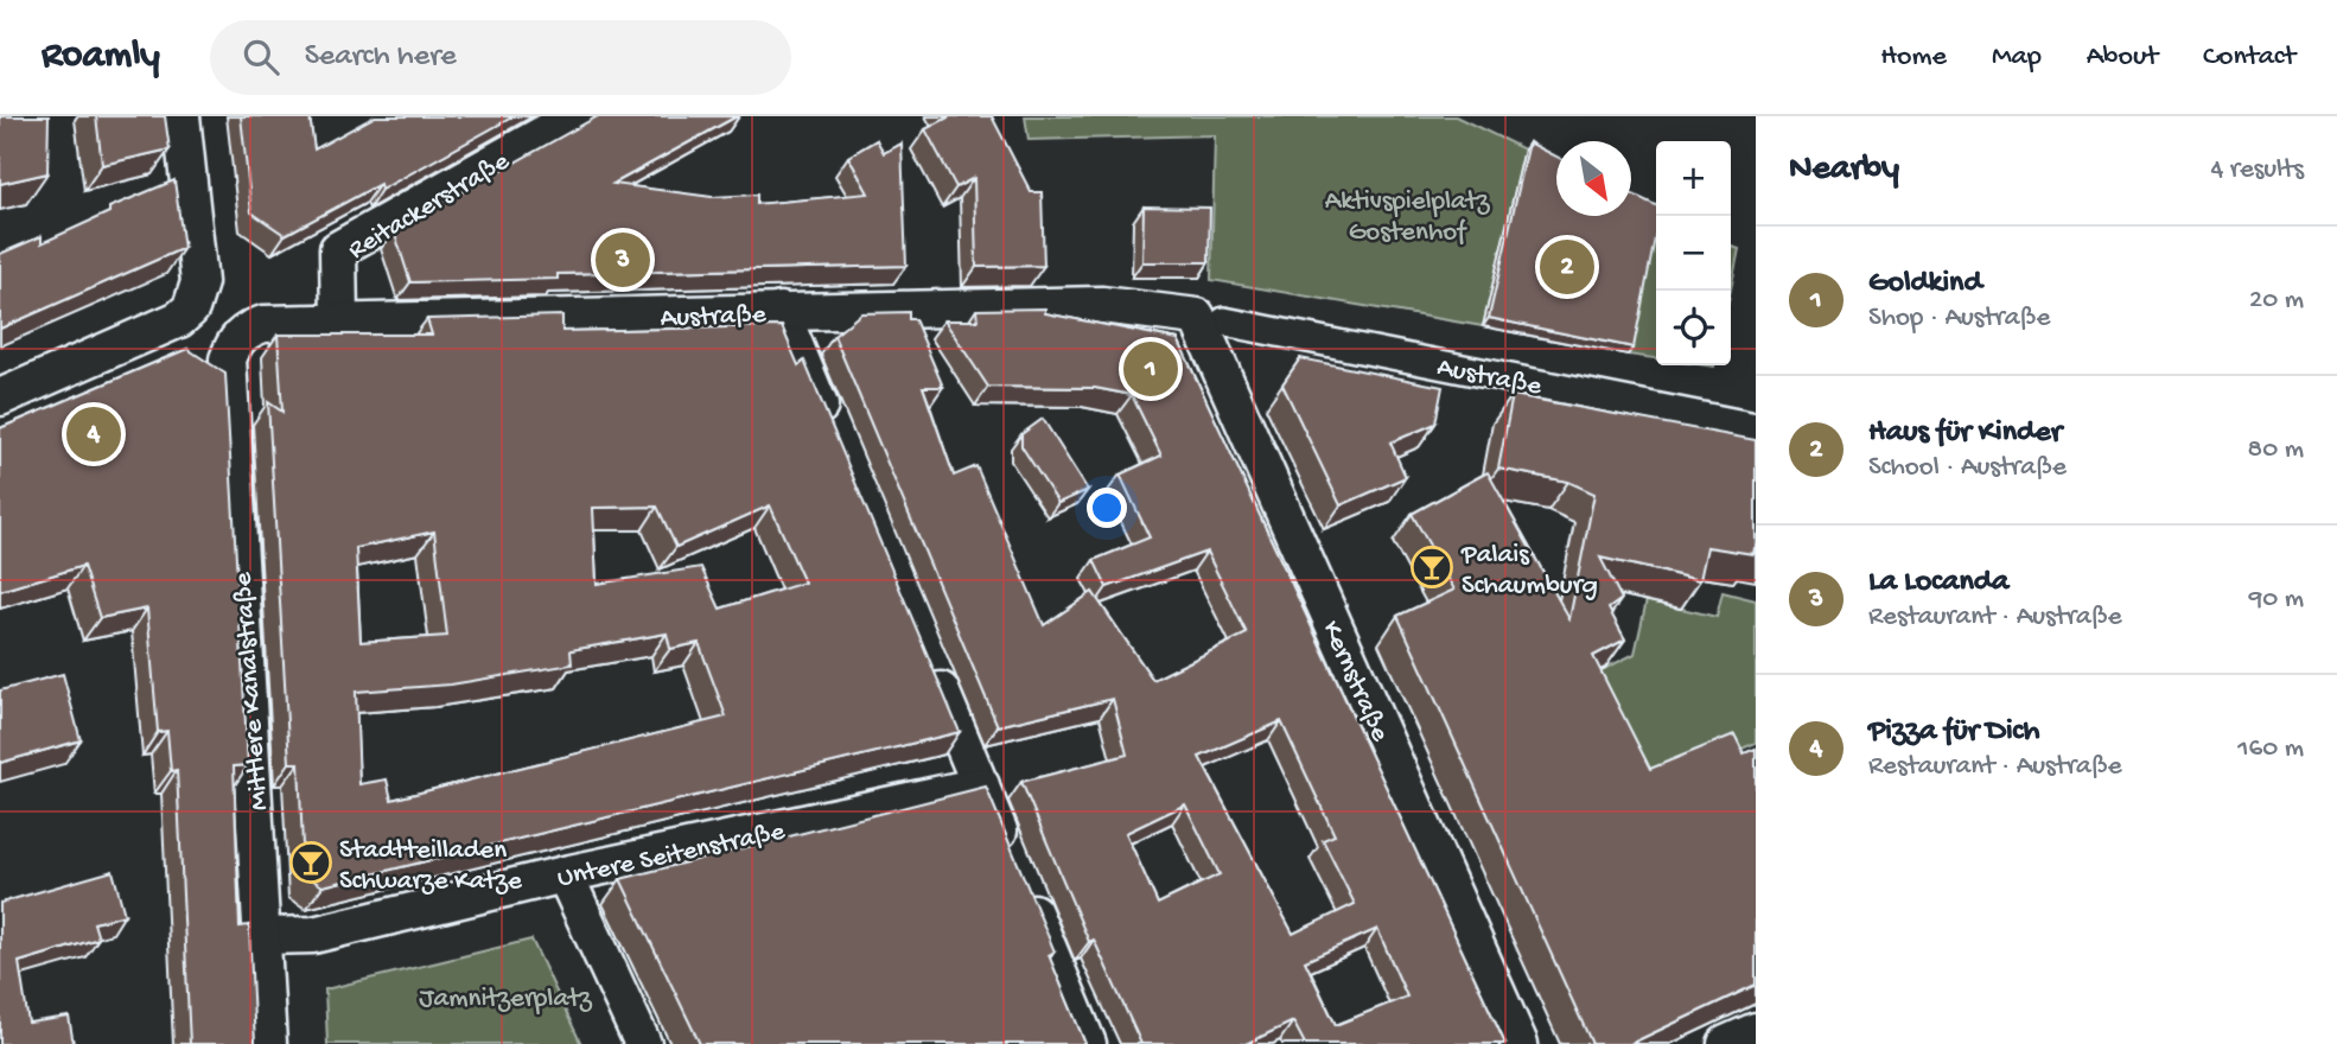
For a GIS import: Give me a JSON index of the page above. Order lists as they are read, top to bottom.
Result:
{
  "streets": {
    "street": [
      "Reitackerstraße",
      "Austraße",
      "Kernstraße",
      "Mittlere Kanalstraße",
      "Untere Seitenstraße"
    ]
  },
  "crossings": [
    ["Reitackerstraße", "Austraße"],
    ["Austraße", "Kernstraße"],
    ["Austraße", "Mittlere Kanalstraße"],
    ["Mittlere Kanalstraße", "Untere Seitenstraße"]
  ],
  "parks": ["Aktivspielplatz Gostenhof", "Jamnitzerplatz"],
  "places": {
    "bar": ["Palais Schaumburg", "Stadtteilladen Schwarze Katze"]
  },
  "north": "bottom right",
  "page": {
    "header": "Roamly",
    "search": "Search here",
    "nav": [
      "Home",
      "Map",
      "About",
      "Contact"
    ],
    "heading": ["Nearby", "4 results"],
    "map_buttons": ["+", "−"],
    "list": [
      {
        "mark": "1",
        "name": "Goldkind",
        "note": "Shop · Austraße",
        "value": "20 m"
      },
      {
        "mark": "2",
        "name": "Haus für Kinder",
        "note": "School · Austraße",
        "value": "80 m"
      },
      {
        "mark": "3",
        "name": "La Locanda",
        "note": "Restaurant · Austraße",
        "value": "90 m"
      },
      {
        "mark": "4",
        "name": "Pizza für Dich",
        "note": "Restaurant · Austraße",
        "value": "160 m"
      }
    ],
    "pins": [
      "3",
      "2",
      "1",
      "4"
    ]
  }
}
